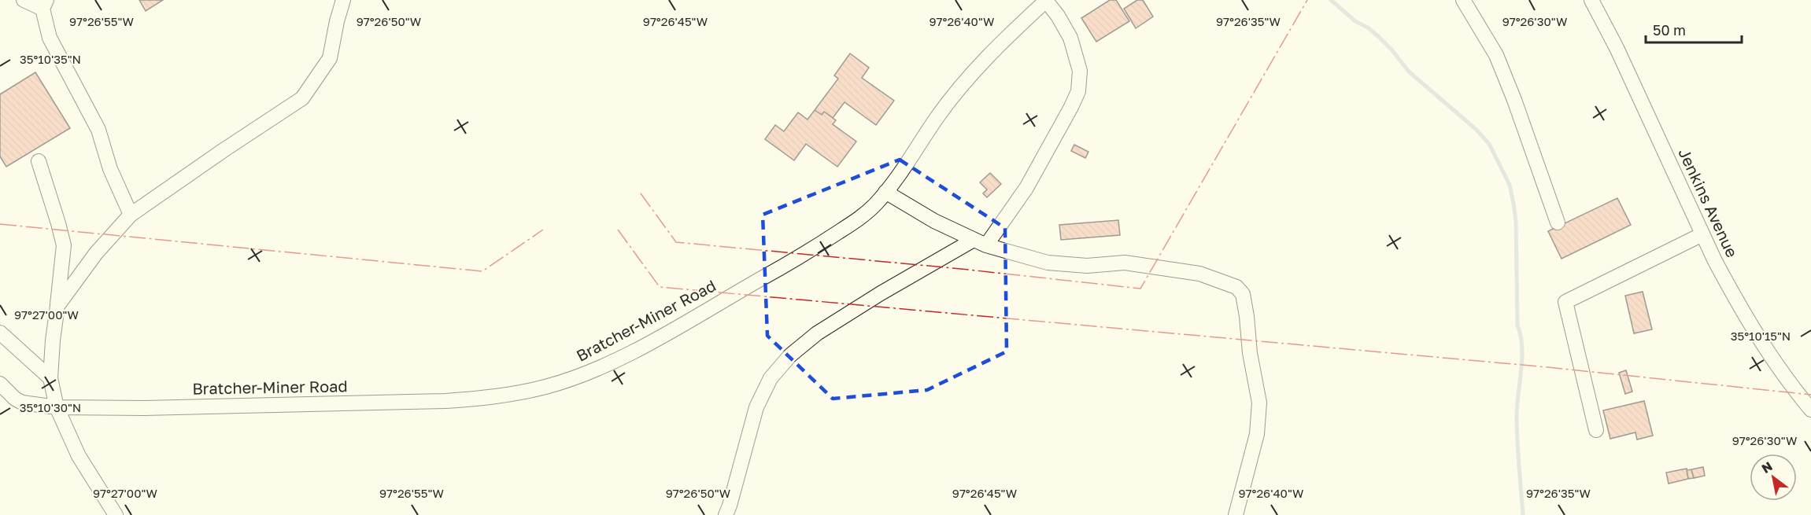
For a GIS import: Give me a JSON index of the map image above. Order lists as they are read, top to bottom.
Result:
{
  "streets": {
    "street": ["Jenkins Avenue", "Bratcher-Miner Road"]
  },
  "scale_bar": "50 m",
  "north": "top left",
  "coordinates": [
    "97°26'30\"W",
    "97°26'55\"W",
    "97°26'50\"W",
    "97°26'45\"W",
    "97°26'40\"W",
    "97°26'35\"W",
    "35°10'35\"N",
    "97°27'00\"W",
    "35°10'15\"N",
    "35°10'30\"N"
  ]
}
